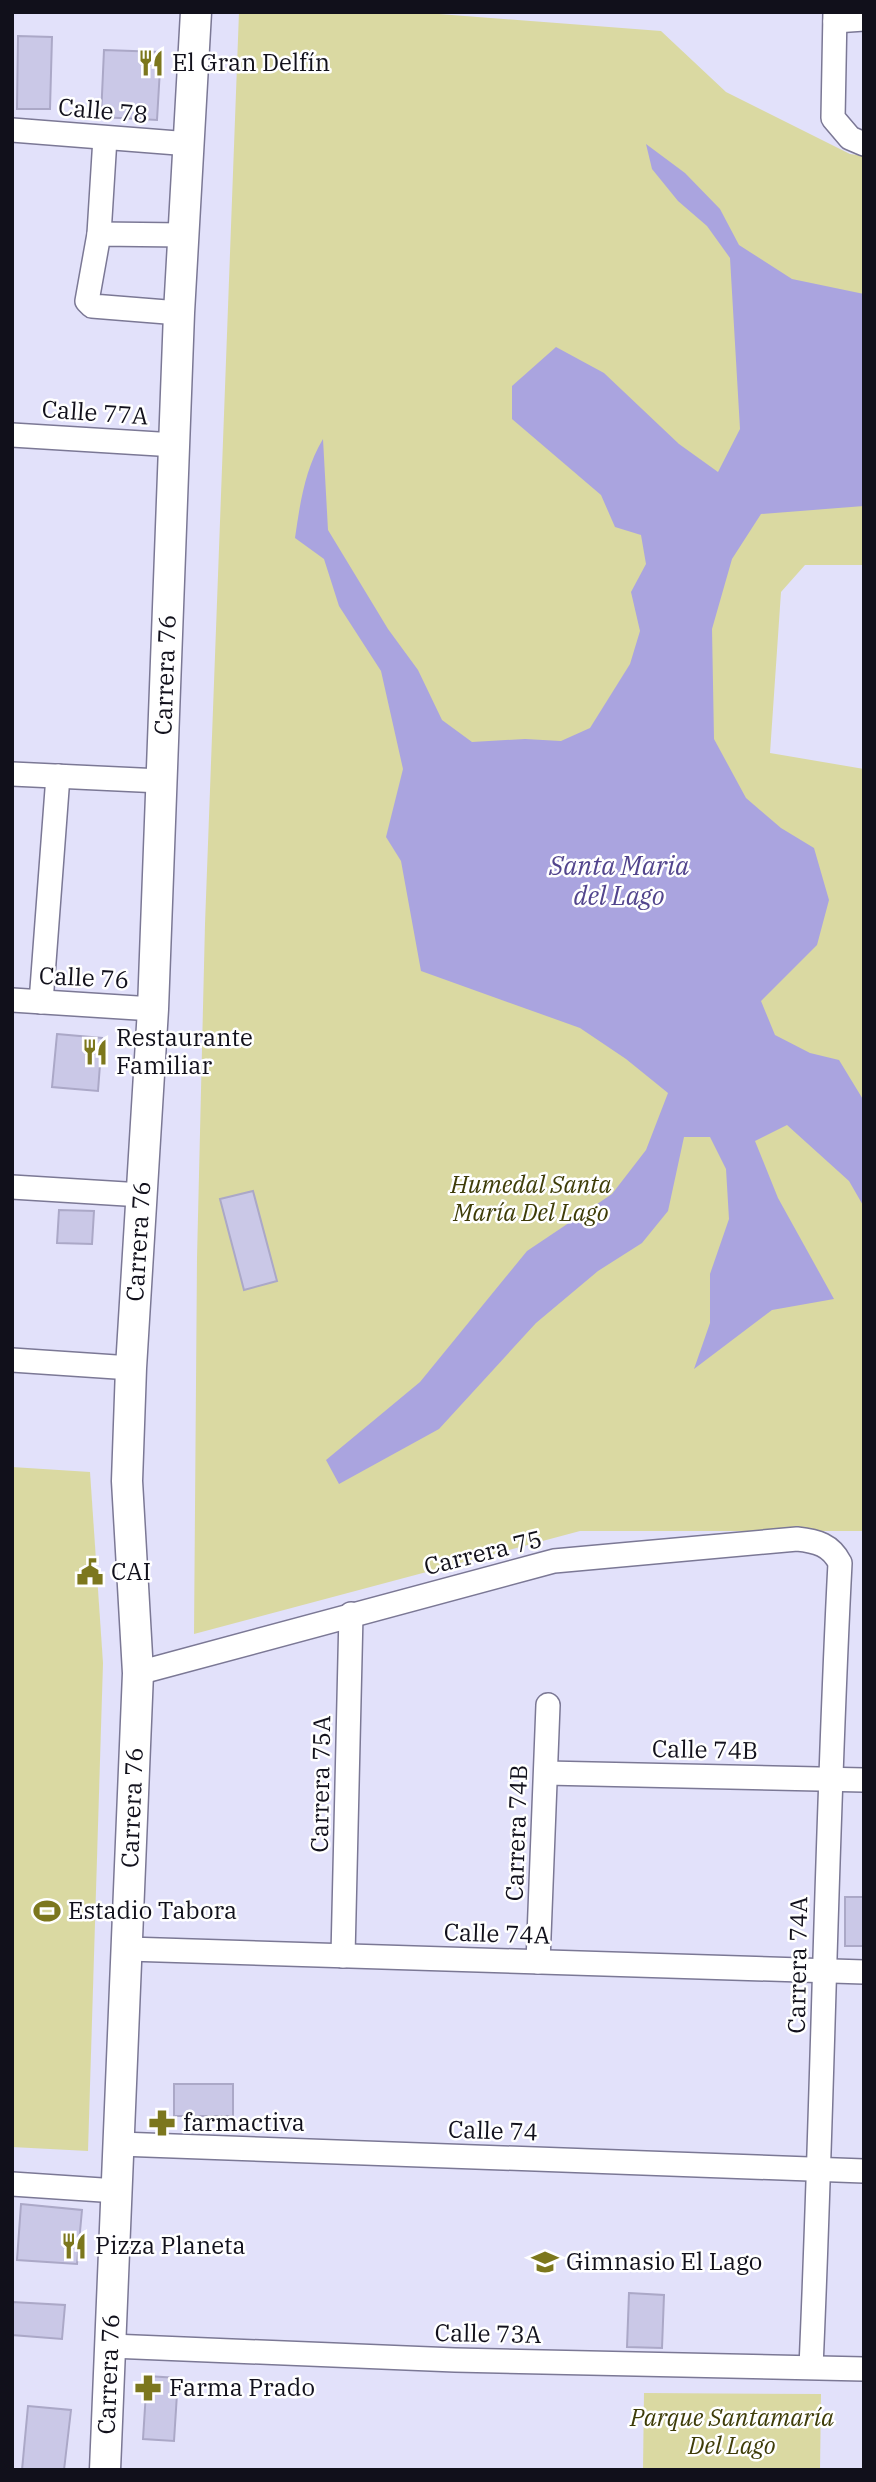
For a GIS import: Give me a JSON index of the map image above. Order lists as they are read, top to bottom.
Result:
{
  "streets": {
    "main road": ["Carrera 76"],
    "street": [
      "Calle 78",
      "Calle 77A",
      "Calle 76",
      "Carrera 75",
      "Calle 74B",
      "Carrera 75A",
      "Carrera 74B",
      "Calle 74A",
      "Carrera 74A",
      "Calle 74",
      "Calle 73A"
    ]
  },
  "crossings": [
    ["Calle 78", "Carrera 76"],
    ["Calle 77A", "Carrera 76"],
    ["Carrera 76", "Calle 76"],
    ["Carrera 76", "Carrera 75"],
    ["Carrera 76", "Calle 74A"],
    ["Carrera 76", "Calle 74"],
    ["Carrera 76", "Calle 73A"],
    ["Carrera 75", "Carrera 75A"],
    ["Carrera 75", "Carrera 74A"],
    ["Calle 74B", "Carrera 74B"],
    ["Calle 74B", "Carrera 74A"],
    ["Carrera 75A", "Calle 74A"],
    ["Carrera 74B", "Calle 74A"],
    ["Calle 74A", "Carrera 74A"],
    ["Carrera 74A", "Calle 74"],
    ["Carrera 74A", "Calle 73A"]
  ],
  "water": ["Santa Maria del Lago"],
  "parks": ["Humedal Santa María Del Lago", "Parque Santamaría Del Lago"],
  "places": {
    "restaurant": ["El Gran Delfín", "Restaurante Familiar", "Pizza Planeta"],
    "public building": ["CAI"],
    "sports": ["Estadio Tabora"],
    "pharmacy": ["farmactiva", "Farma Prado"],
    "school or university": ["Gimnasio El Lago"]
  }
}
